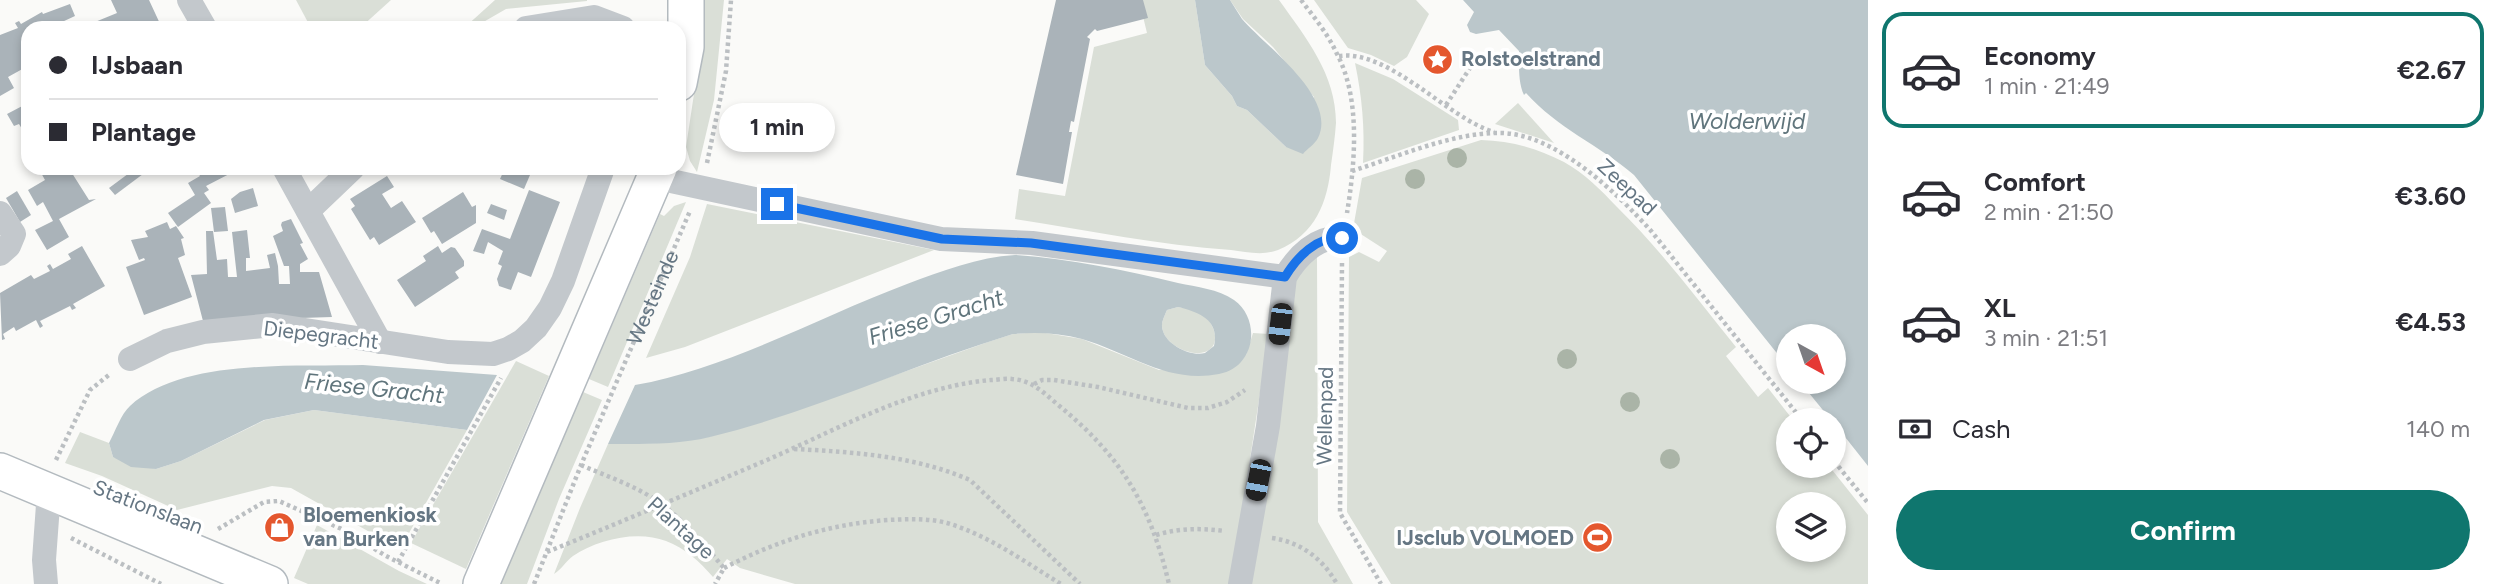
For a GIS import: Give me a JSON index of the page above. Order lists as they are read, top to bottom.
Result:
{
  "streets": {
    "street": ["Diepegracht"],
    "path": [
      "Zeepad",
      "Westeinde",
      "Wellenpad",
      "Stationslaan",
      "Plantage"
    ]
  },
  "crossings": [
    ["Westeinde", "Plantage"]
  ],
  "water": ["Wolderwijd", "Friese Gracht"],
  "places": {
    "place": ["Rolstoelstrand"],
    "shop": ["Bloemenkiosk van Burken"],
    "sports": ["IJsclub VOLMOED"]
  },
  "north": "bottom right",
  "page": {
    "list": [
      {
        "name": "Economy",
        "note": "1 min · 21:49",
        "value": "€2.67"
      },
      {
        "name": "Comfort",
        "note": "2 min · 21:50",
        "value": "€3.60"
      },
      {
        "name": "XL",
        "note": "3 min · 21:51",
        "value": "€4.53"
      }
    ],
    "banner": ["IJsbaan", "Plantage"],
    "bubble": "1 min",
    "pay": ["Cash", "140 m"],
    "buttons": "Confirm"
  }
}
